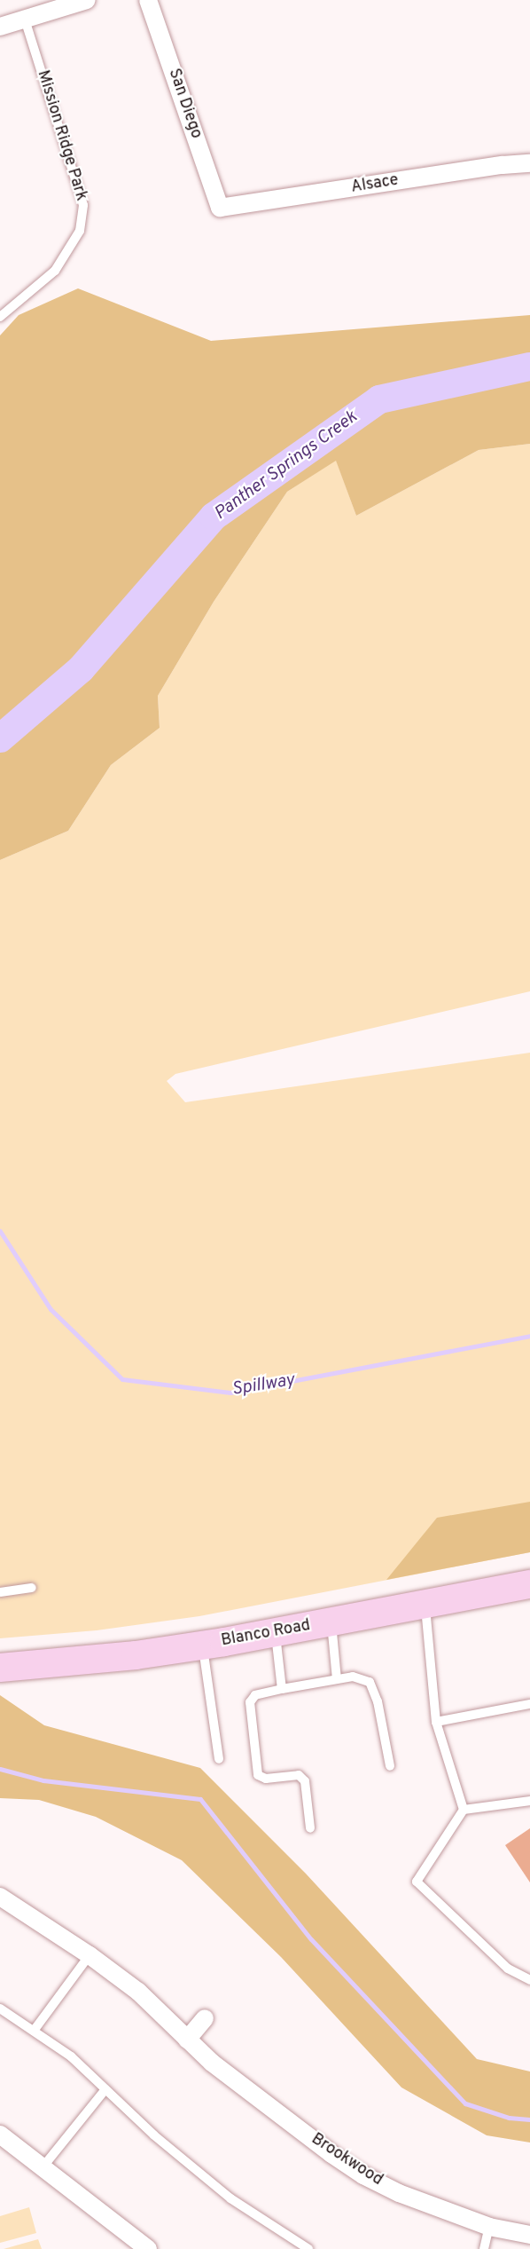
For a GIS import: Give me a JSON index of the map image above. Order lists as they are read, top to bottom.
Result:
{
  "streets": {
    "main road": ["Blanco Road"],
    "street": ["San Diego", "Alsace", "Brookwood"],
    "lane": ["Mission Ridge Park"]
  },
  "crossings": [
    ["San Diego", "Alsace"]
  ],
  "water": ["Panther Springs Creek", "Spillway"]
}
